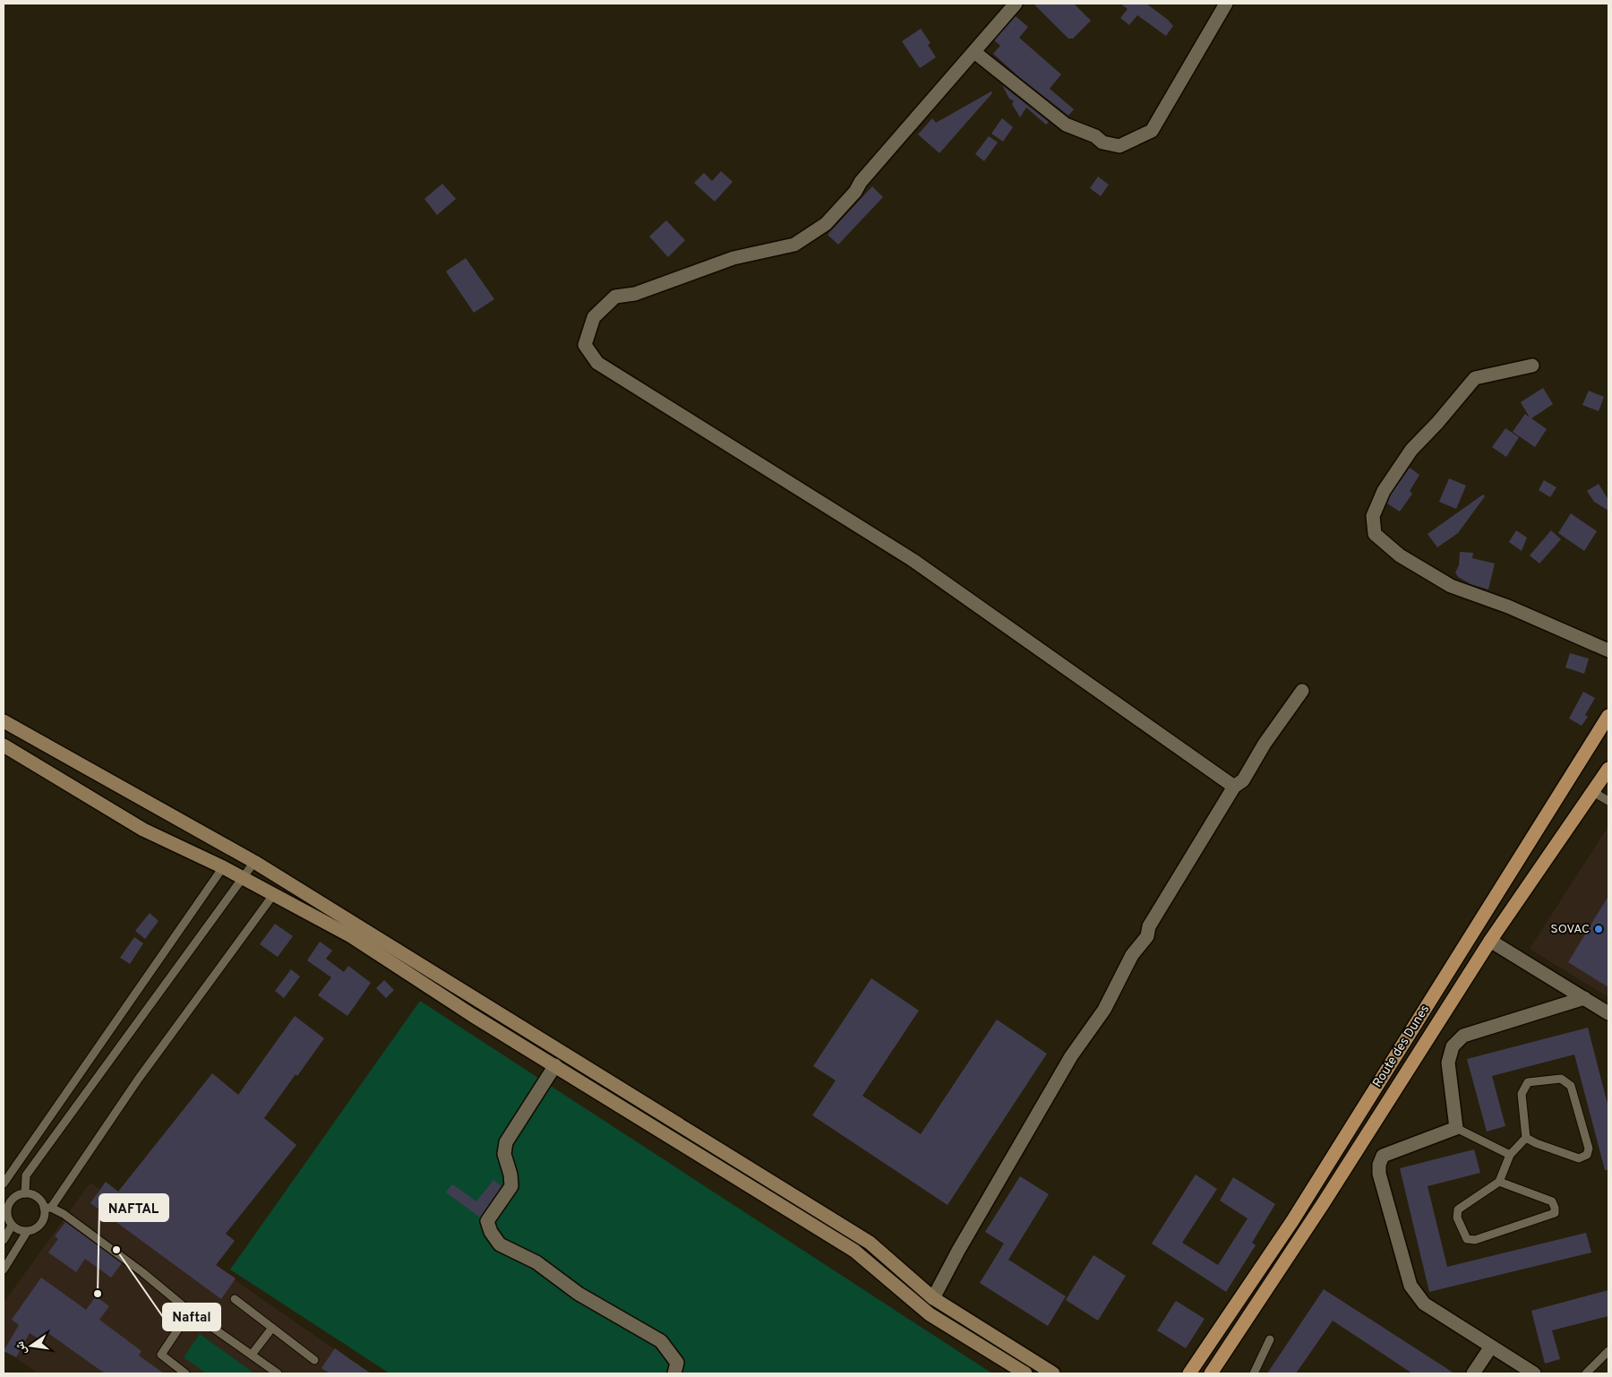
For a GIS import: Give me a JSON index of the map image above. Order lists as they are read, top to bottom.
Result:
{
  "streets": {
    "main road": ["Route des Dunes"]
  },
  "places": ["SOVAC", "Naftal", "NAFTAL"],
  "north": "left"
}
